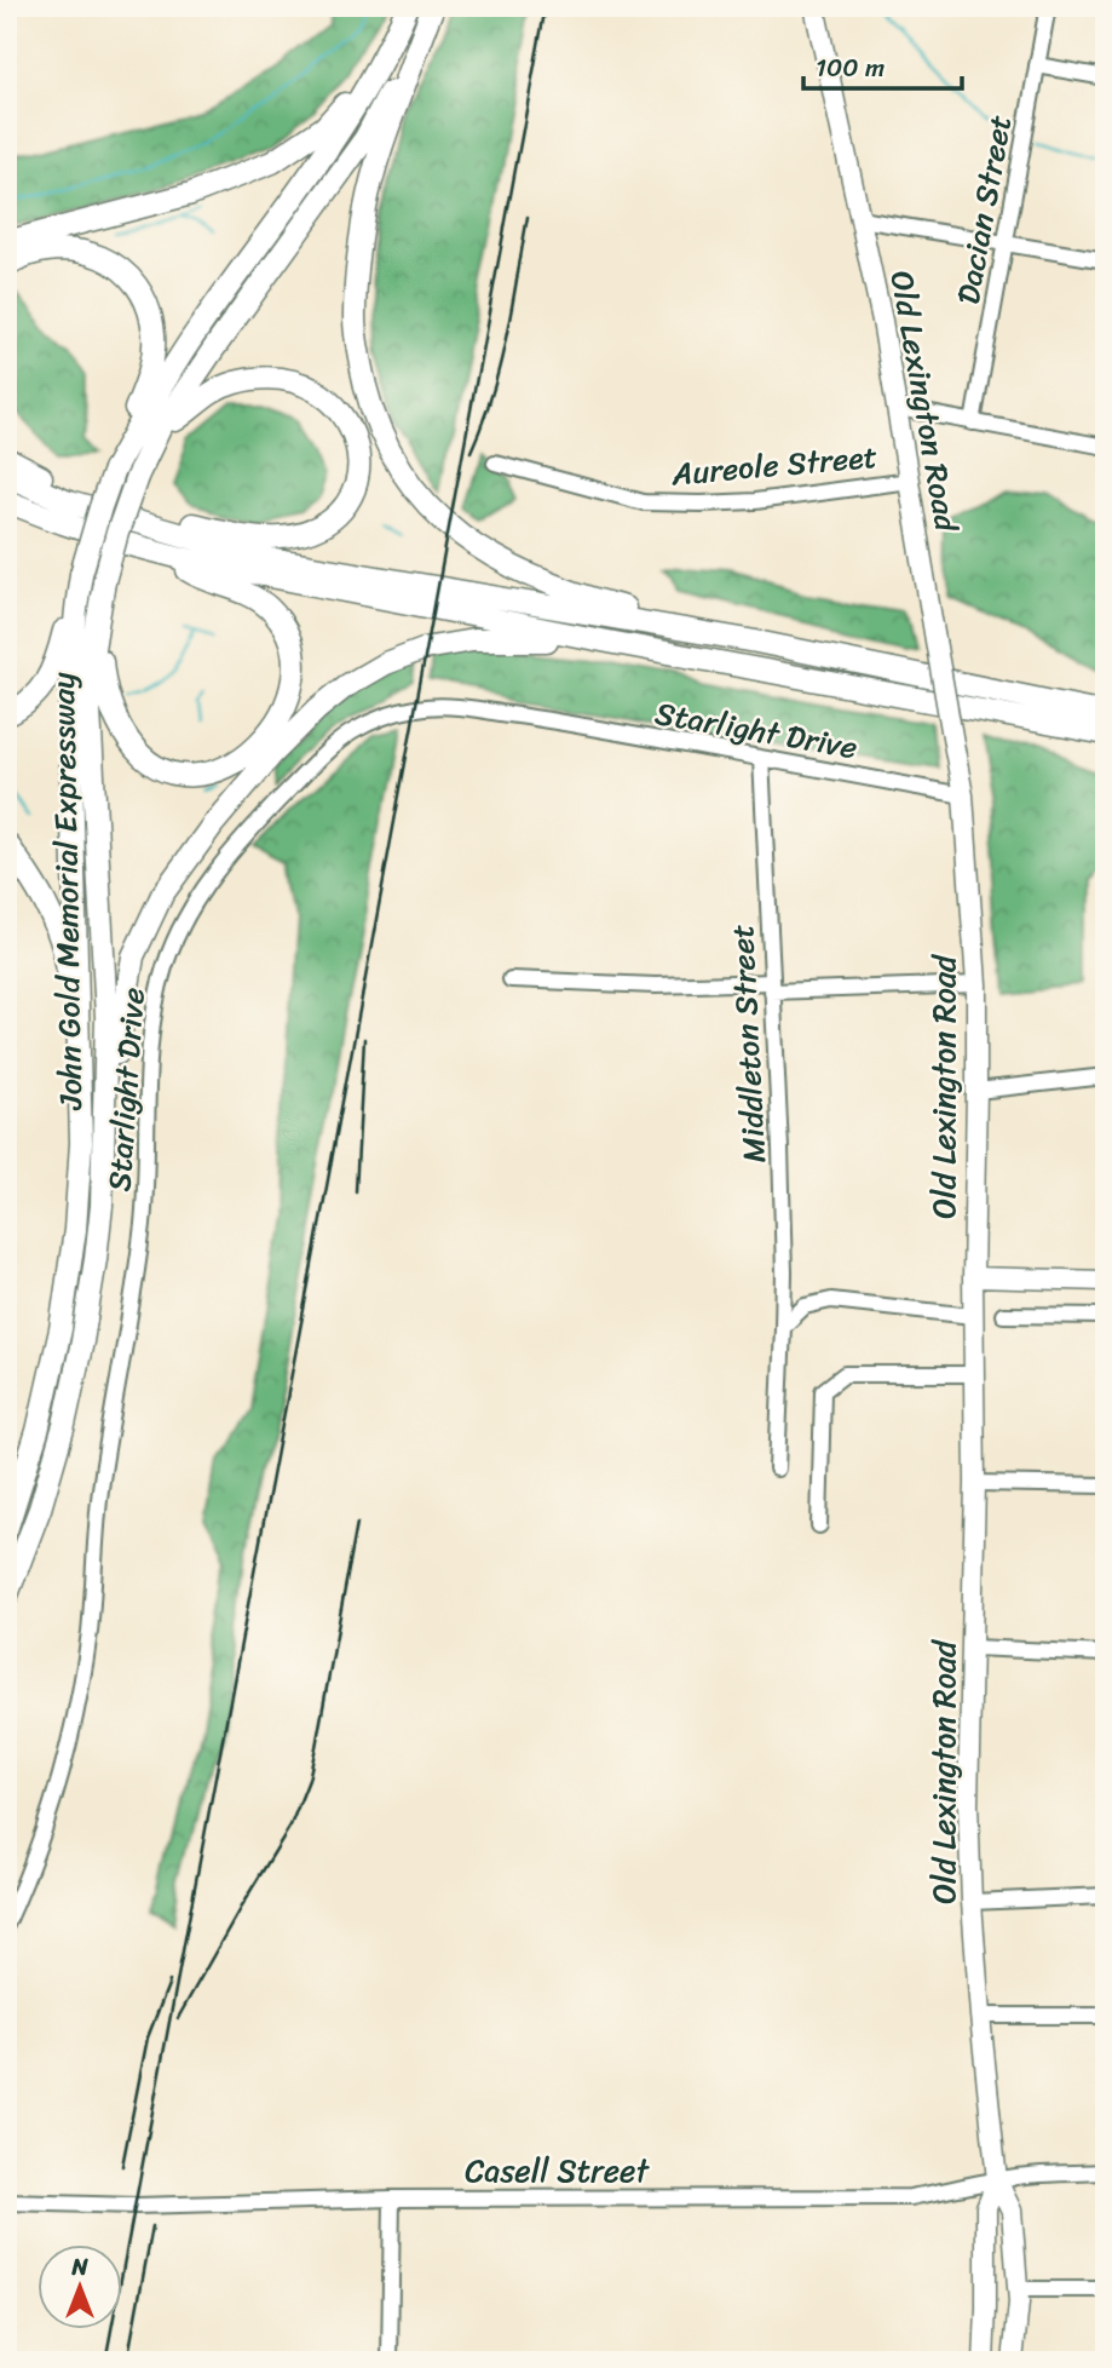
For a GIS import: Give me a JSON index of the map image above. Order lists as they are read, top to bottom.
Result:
{
  "streets": {
    "highway": ["John Gold Memorial Expressway"],
    "main road": ["Old Lexington Road"],
    "street": [
      "Dacian Street",
      "Aureole Street",
      "Starlight Drive",
      "Middleton Street",
      "Casell Street"
    ]
  },
  "crossings": [
    ["Dacian Street", "Aureole Street"],
    ["Old Lexington Road", "Aureole Street"],
    ["Old Lexington Road", "Starlight Drive"],
    ["Old Lexington Road", "Casell Street"],
    ["Starlight Drive", "Middleton Street"]
  ],
  "scale_bar": "100 m",
  "north": "top"
}
